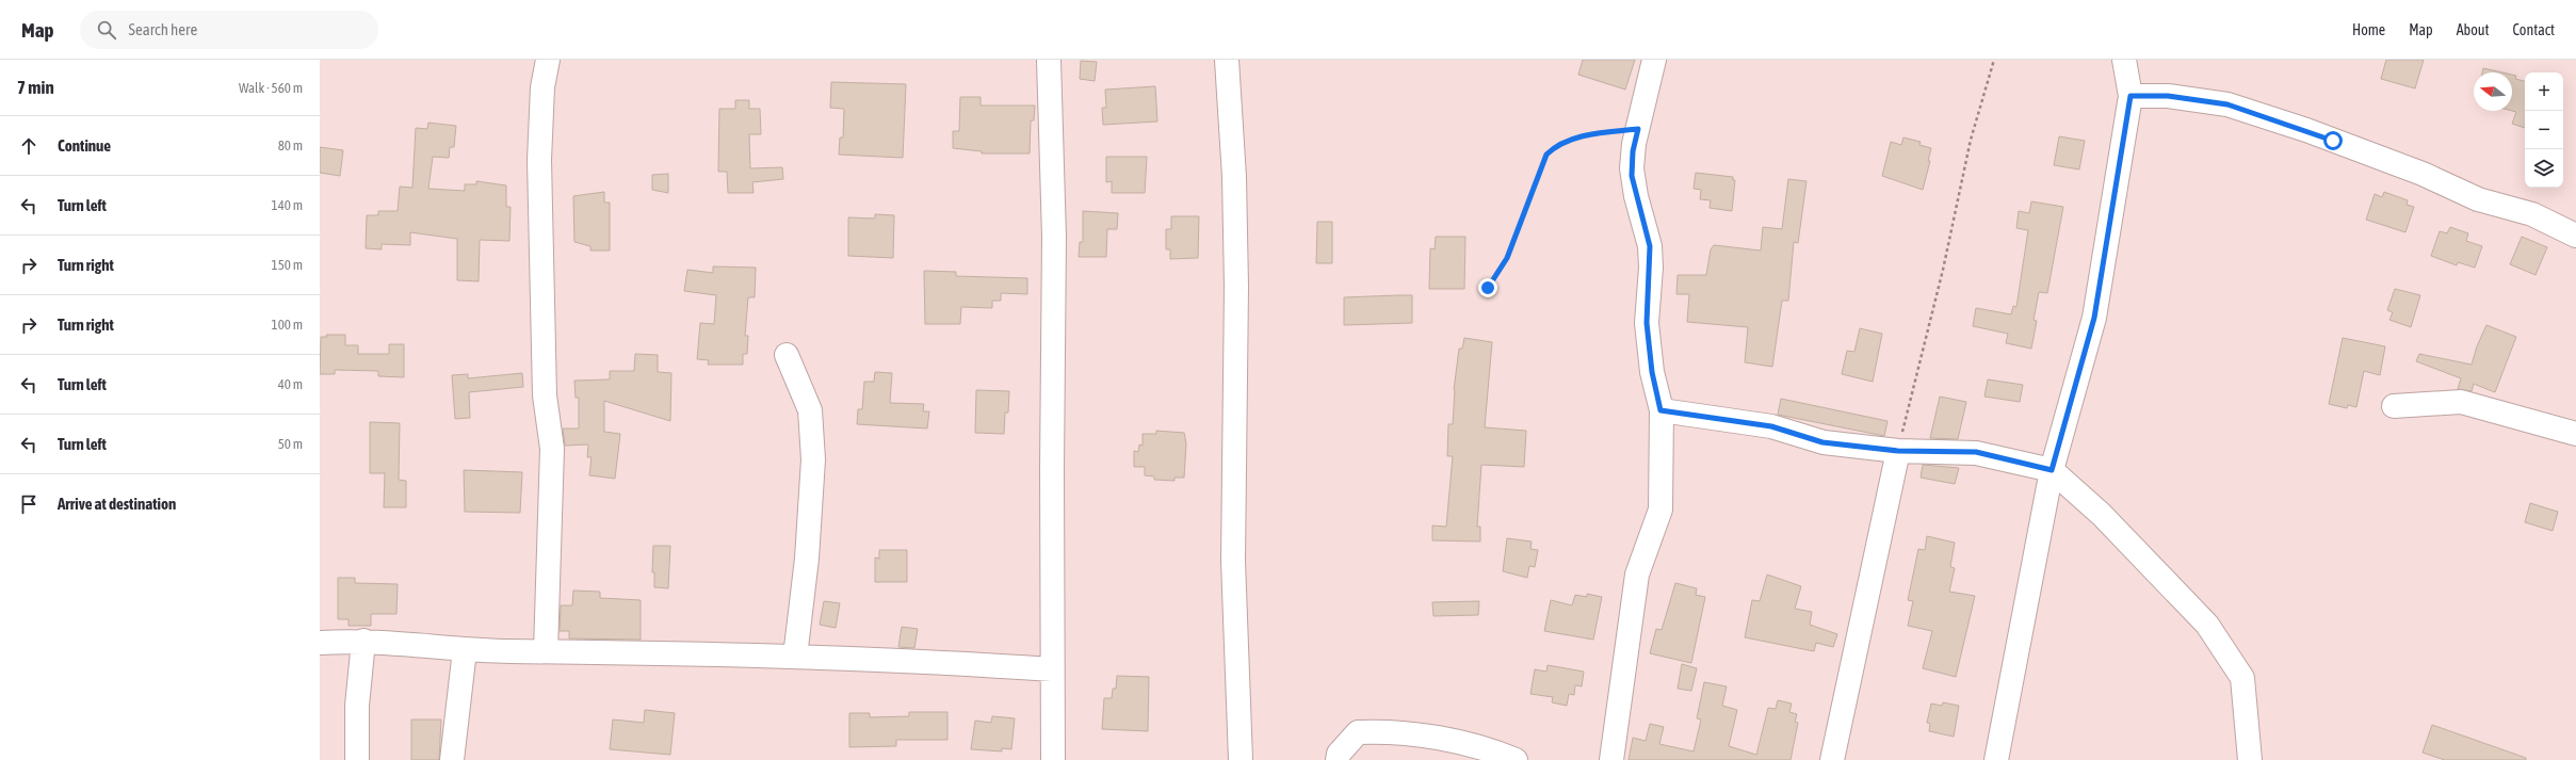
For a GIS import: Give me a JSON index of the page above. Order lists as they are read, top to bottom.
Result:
{
  "north": "left",
  "page": {
    "header": "Map",
    "search": "Search here",
    "nav": [
      "Home",
      "Map",
      "About",
      "Contact"
    ],
    "heading": ["7 min", "Walk · 560 m"],
    "map_buttons": ["+", "−"],
    "list": [
      ["Continue", "80 m"],
      ["Turn left", "140 m"],
      ["Turn right", "150 m"],
      ["Turn right", "100 m"],
      ["Turn left", "40 m"],
      ["Turn left", "50 m"],
      "Arrive at destination"
    ]
  }
}
